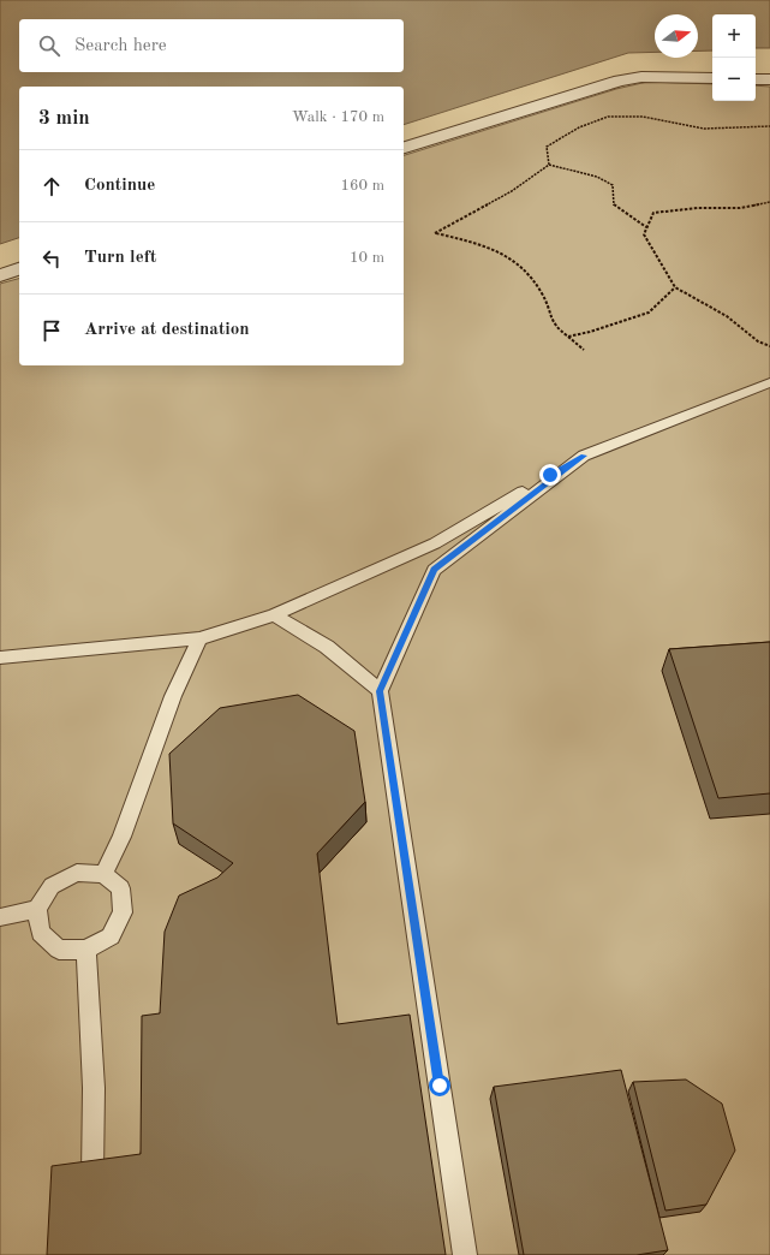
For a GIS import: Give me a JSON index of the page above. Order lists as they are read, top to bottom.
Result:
{
  "north": "right",
  "page": {
    "map_buttons": ["+", "−"],
    "search": "Search here",
    "heading": ["3 min", "Walk · 170 m"],
    "list": [
      ["Continue", "160 m"],
      ["Turn left", "10 m"],
      "Arrive at destination"
    ]
  }
}
